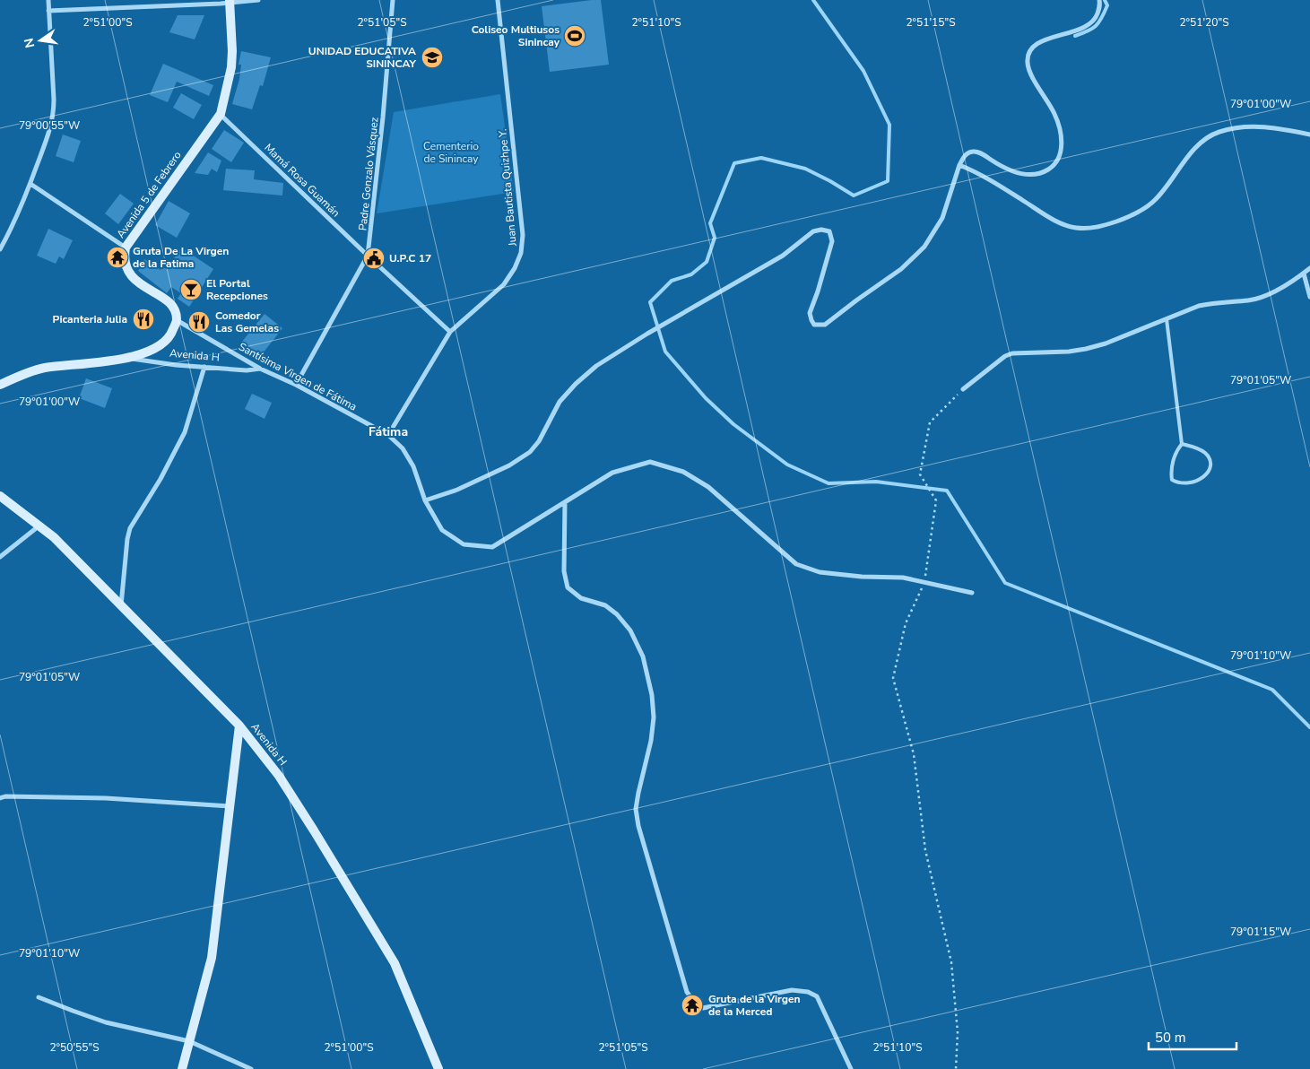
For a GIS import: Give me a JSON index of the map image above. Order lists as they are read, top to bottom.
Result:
{
  "streets": {
    "street": [
      "Padre Gonzalo Vásquez",
      "Mamá Rosa Guamán",
      "Juan Bautista Quizhpe Y.",
      "Avenida 5 de Febrero",
      "Avenida H",
      "Santísima Virgen de Fátima"
    ]
  },
  "crossings": [
    ["Padre Gonzalo Vásquez", "Mamá Rosa Guamán"],
    ["Padre Gonzalo Vásquez", "Santísima Virgen de Fátima"],
    ["Mamá Rosa Guamán", "Juan Bautista Quizhpe Y."],
    ["Mamá Rosa Guamán", "Avenida 5 de Febrero"],
    ["Juan Bautista Quizhpe Y.", "Santísima Virgen de Fátima"],
    ["Avenida 5 de Febrero", "Santísima Virgen de Fátima"],
    ["Avenida H", "Santísima Virgen de Fátima"]
  ],
  "districts": ["Fátima"],
  "parks": ["Cementerio de Sinincay"],
  "places": {
    "sports": ["Coliseo Multiusos Sinincay"],
    "school or university": ["UNIDAD EDUCATIVA SININCAY"],
    "temple": ["Gruta De La Virgen de la Fatima", "Gruta de la Virgen de la Merced"],
    "public building": ["U.P.C 17"],
    "bar": ["El Portal Recepciones"],
    "restaurant": ["Picanteria Julia", "Comedor Las Gemelas"]
  },
  "scale_bar": "50 m",
  "north": "left",
  "coordinates": [
    "2°51'00\"S",
    "2°51'05\"S",
    "2°51'10\"S",
    "2°51'15\"S",
    "2°51'20\"S",
    "79°01'00\"W",
    "79°00'55\"W",
    "79°01'05\"W",
    "79°01'10\"W",
    "79°01'15\"W",
    "2°50'55\"S"
  ]
}
